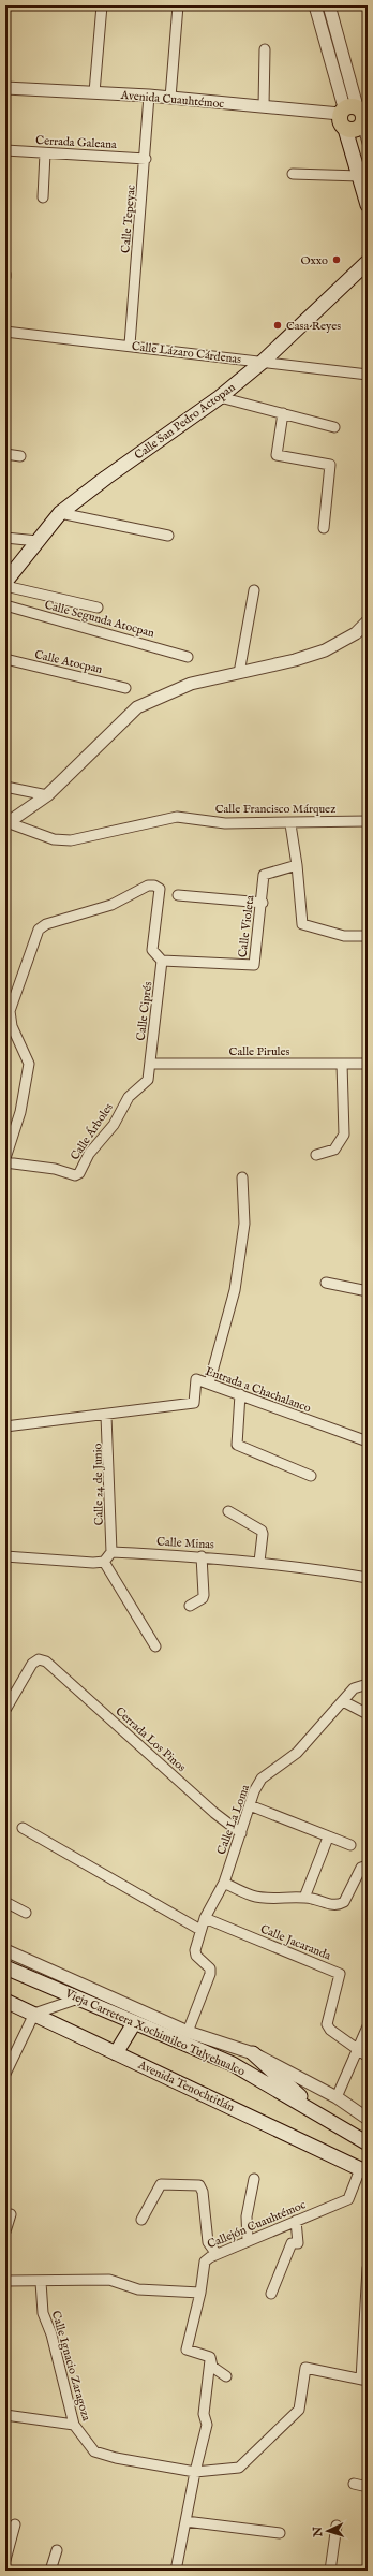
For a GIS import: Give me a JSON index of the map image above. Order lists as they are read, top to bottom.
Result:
{
  "streets": {
    "main road": ["Calle San Pedro Actopan", "Vieja Carretera Xochimilco Tulyehualco", "Avenida Tenochtitlán"],
    "street": [
      "Avenida Cuauhtémoc",
      "Cerrada Galeana",
      "Calle Tepeyac",
      "Calle Lázaro Cárdenas",
      "Calle Segunda Atocpan",
      "Calle Atocpan",
      "Calle Francisco Márquez",
      "Calle Violeta",
      "Calle Ciprés",
      "Calle Pirules",
      "Calle Árboles",
      "Entrada a Chachalanco",
      "Calle 24 de Junio",
      "Calle Minas",
      "Cerrada Los Pinos",
      "Calle La Loma",
      "Calle Jacaranda",
      "Callejón Cuauhtémoc",
      "Calle Ignacio Zaragoza"
    ]
  },
  "crossings": [
    ["Avenida Cuauhtémoc", "Calle Tepeyac"],
    ["Cerrada Galeana", "Calle Tepeyac"],
    ["Calle Tepeyac", "Calle Lázaro Cárdenas"],
    ["Calle Lázaro Cárdenas", "Calle San Pedro Actopan"],
    ["Calle Violeta", "Calle Ciprés"],
    ["Calle Ciprés", "Calle Pirules"],
    ["Calle Ciprés", "Calle Árboles"],
    ["Calle Pirules", "Calle Árboles"],
    ["Entrada a Chachalanco", "Calle 24 de Junio"],
    ["Calle 24 de Junio", "Calle Minas"],
    ["Cerrada Los Pinos", "Calle La Loma"],
    ["Calle La Loma", "Calle Jacaranda"],
    ["Avenida Tenochtitlán", "Callejón Cuauhtémoc"]
  ],
  "places": ["Oxxo", "Casa Reyes"],
  "north": "left"
}
